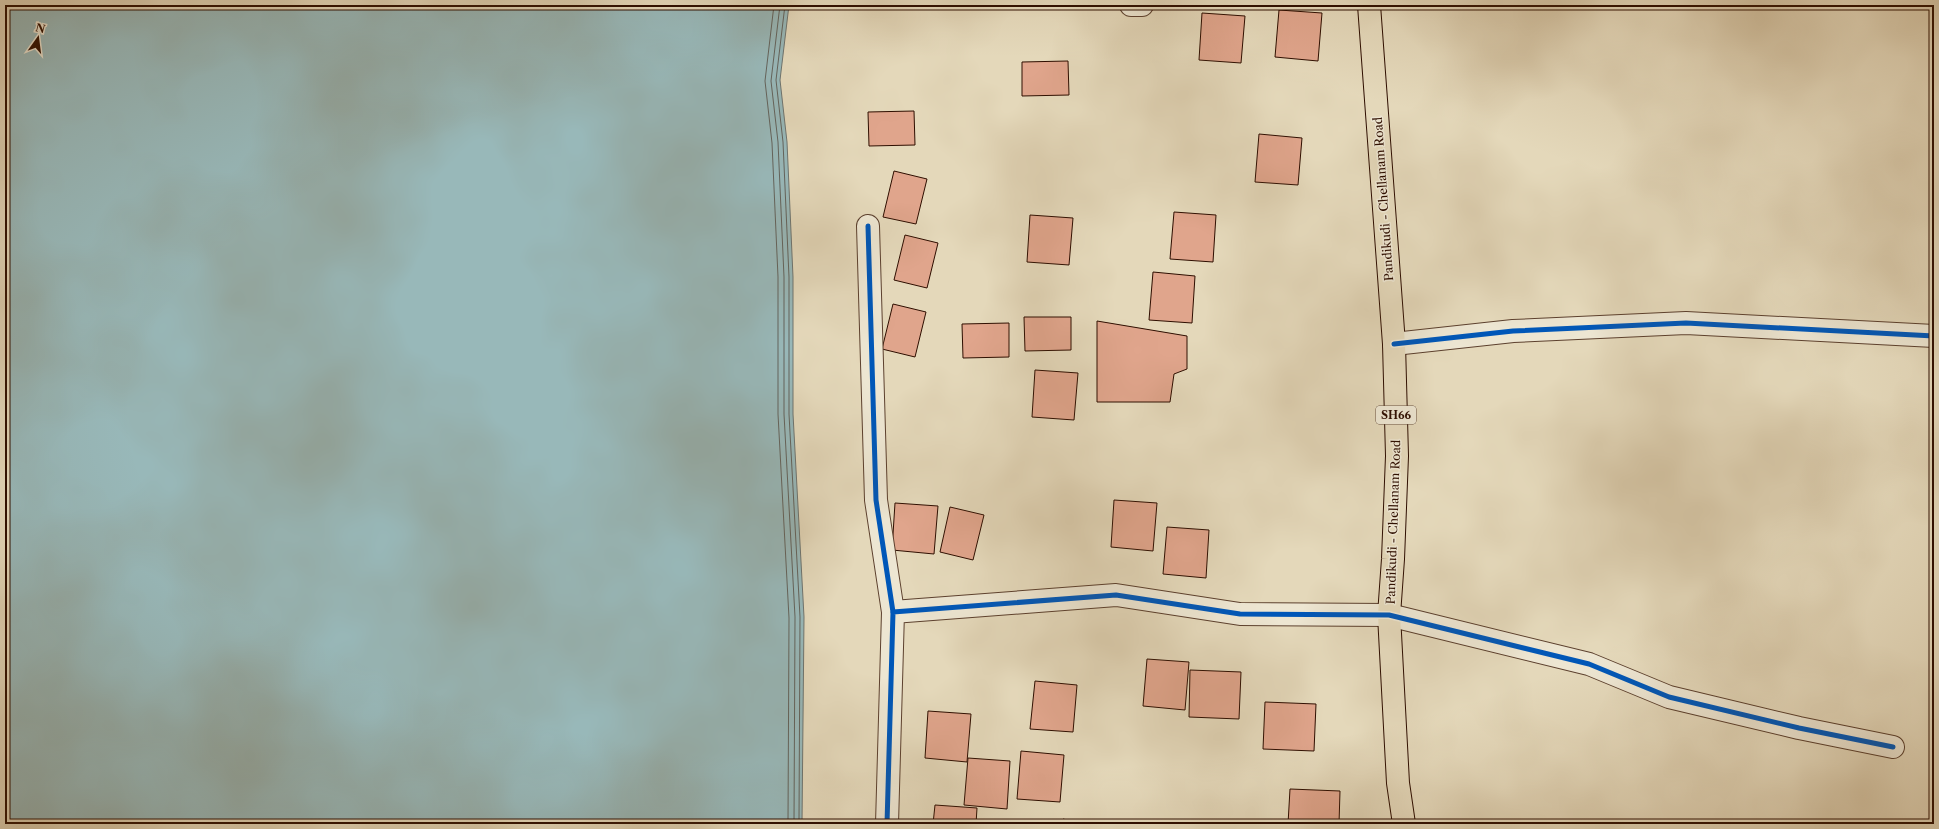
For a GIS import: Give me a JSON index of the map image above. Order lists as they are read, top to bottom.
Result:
{
  "streets": {
    "main road": ["Pandikudi - Chellanam Road", "SH66"]
  },
  "north": "top"
}
